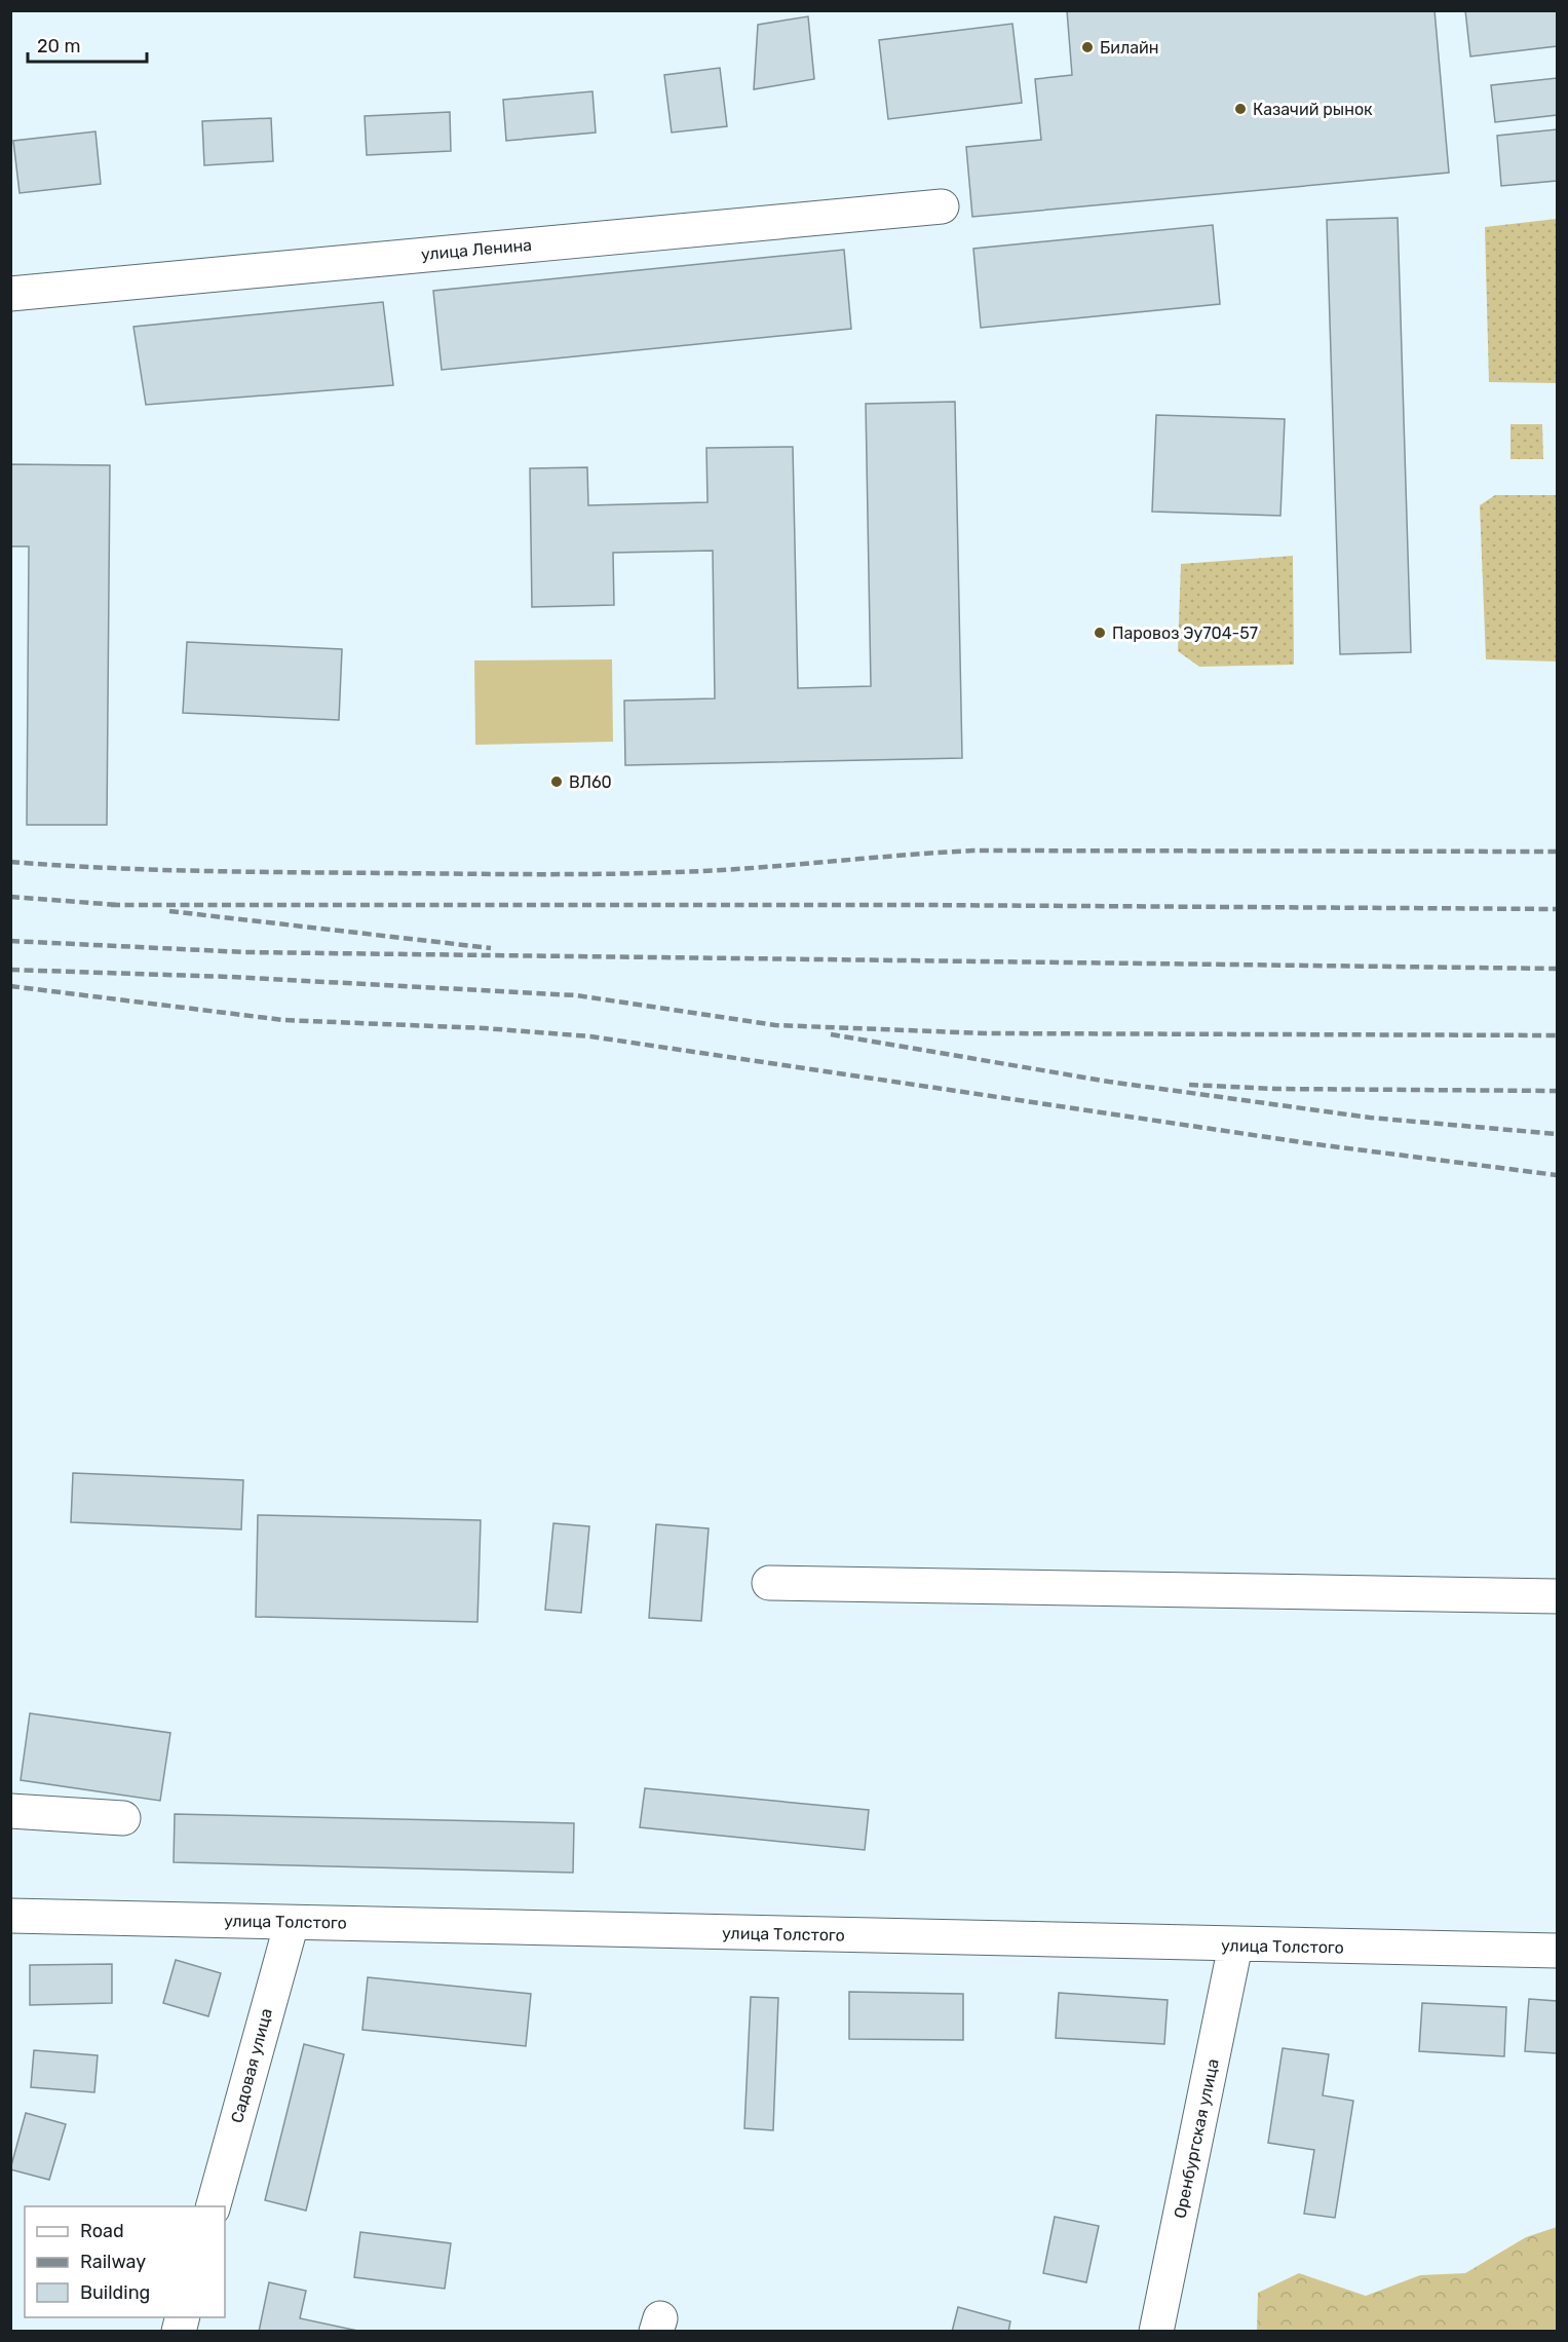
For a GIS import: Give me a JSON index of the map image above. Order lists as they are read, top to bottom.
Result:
{
  "streets": {
    "street": [
      "улица Ленина",
      "улица Толстого",
      "Садовая улица",
      "Оренбургская улица"
    ]
  },
  "crossings": [
    ["улица Толстого", "Садовая улица"],
    ["улица Толстого", "Оренбургская улица"]
  ],
  "places": [
    "Билайн",
    "Казачий рынок",
    "Паровоз Эу704-57",
    "ВЛ60"
  ],
  "legend": ["Road", "Railway", "Building"],
  "scale_bar": "20 m"
}
